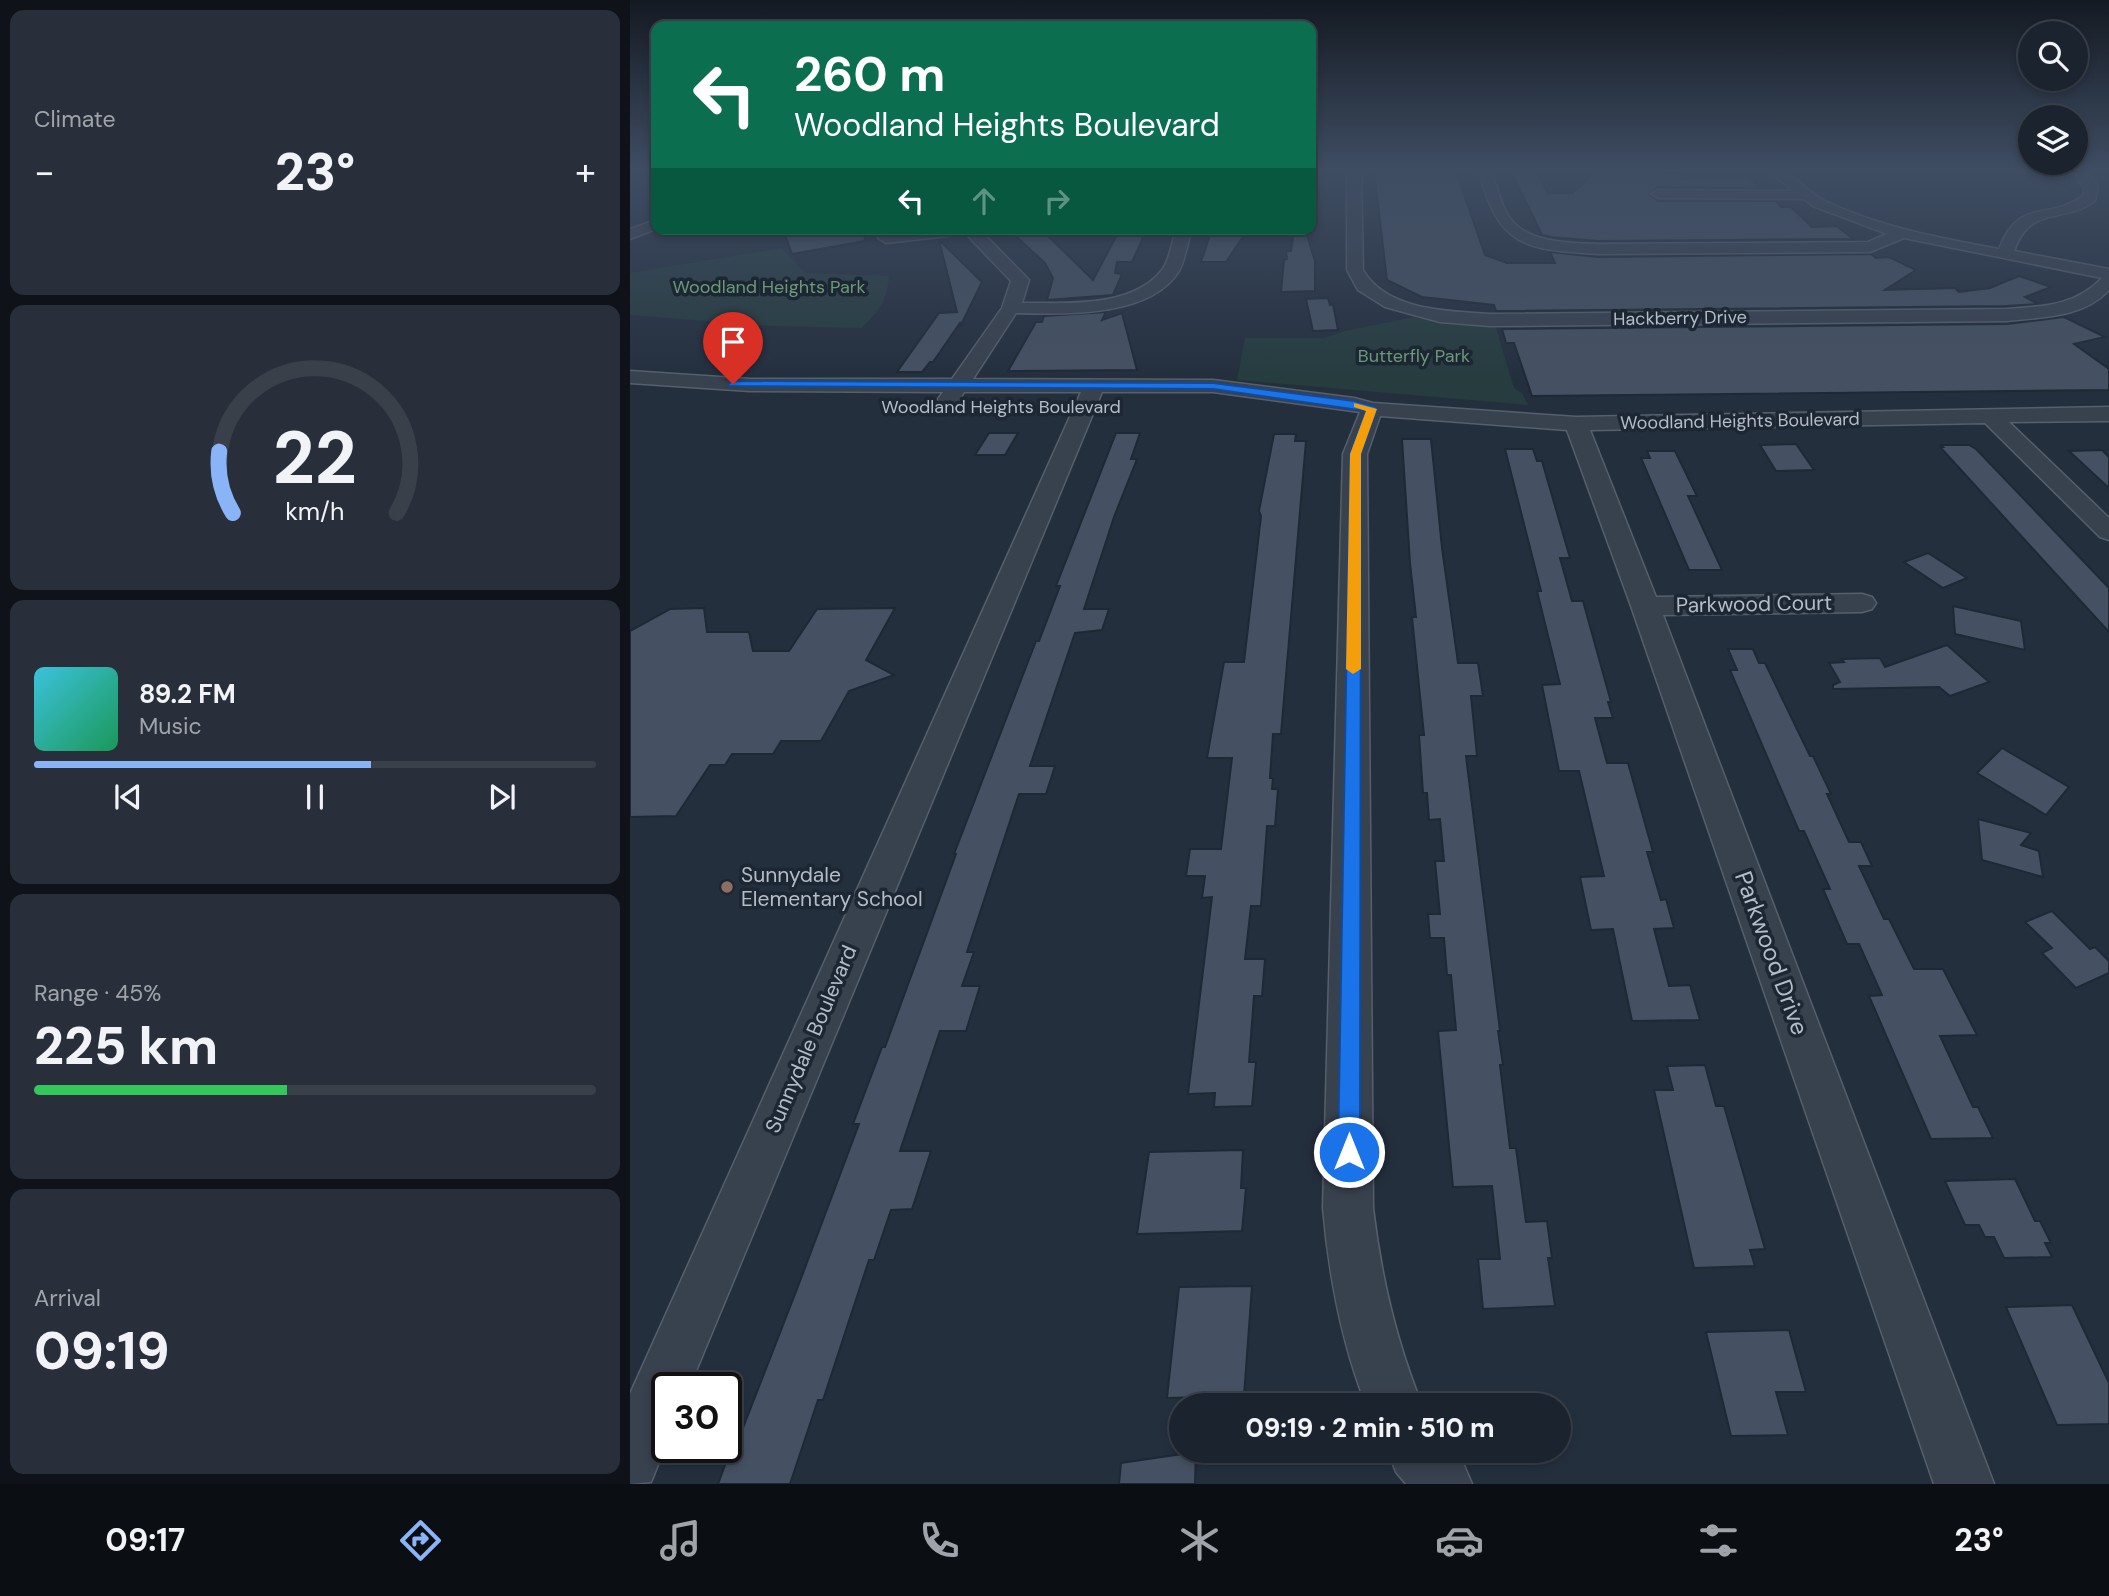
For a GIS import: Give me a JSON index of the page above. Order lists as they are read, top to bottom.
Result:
{
  "streets": {
    "street": [
      "Hackberry Drive",
      "Woodland Heights Boulevard",
      "Parkwood Court",
      "Parkwood Drive",
      "Sunnydale Boulevard"
    ]
  },
  "crossings": [
    ["Woodland Heights Boulevard", "Parkwood Drive"],
    ["Woodland Heights Boulevard", "Sunnydale Boulevard"],
    ["Parkwood Court", "Parkwood Drive"]
  ],
  "parks": ["Woodland Heights Park", "Butterfly Park"],
  "places": ["Sunnydale Elementary School"],
  "page": {
    "tile": [
      "Climate",
      ["Range · 45%", "225 km"],
      ["Arrival", "09:19"]
    ],
    "turn": ["260 m", "Woodland Heights Boulevard"],
    "heat": ["−", "23°", "+"],
    "song": ["89.2 FM", "Music"],
    "limit": "30",
    "trip": "09:19 · 2 min · 510 m",
    "tabs": ["09:17", "23°"],
    "gauge": ["22", "km/h"]
  }
}
